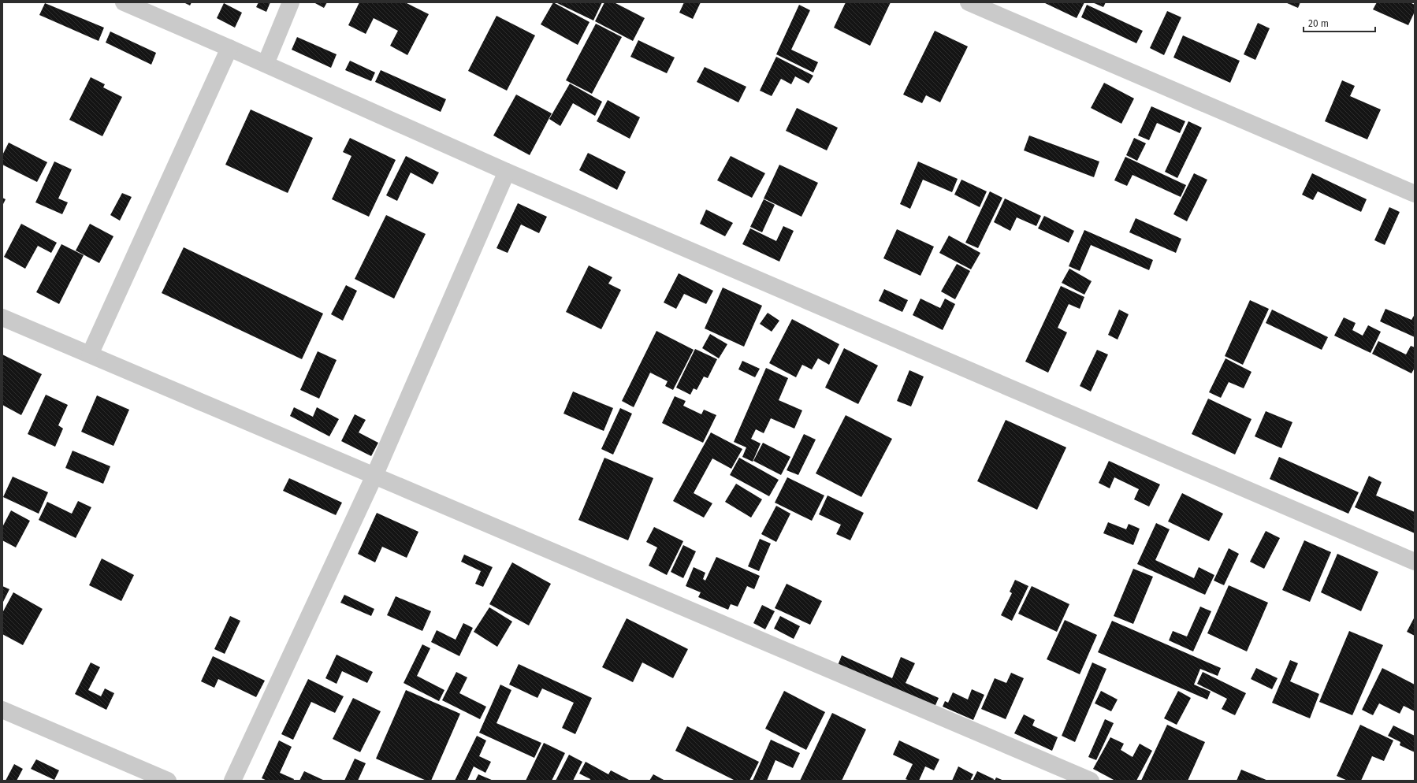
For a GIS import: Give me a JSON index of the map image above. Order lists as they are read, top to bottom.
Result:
{
  "scale_bar": "20 m"
}
